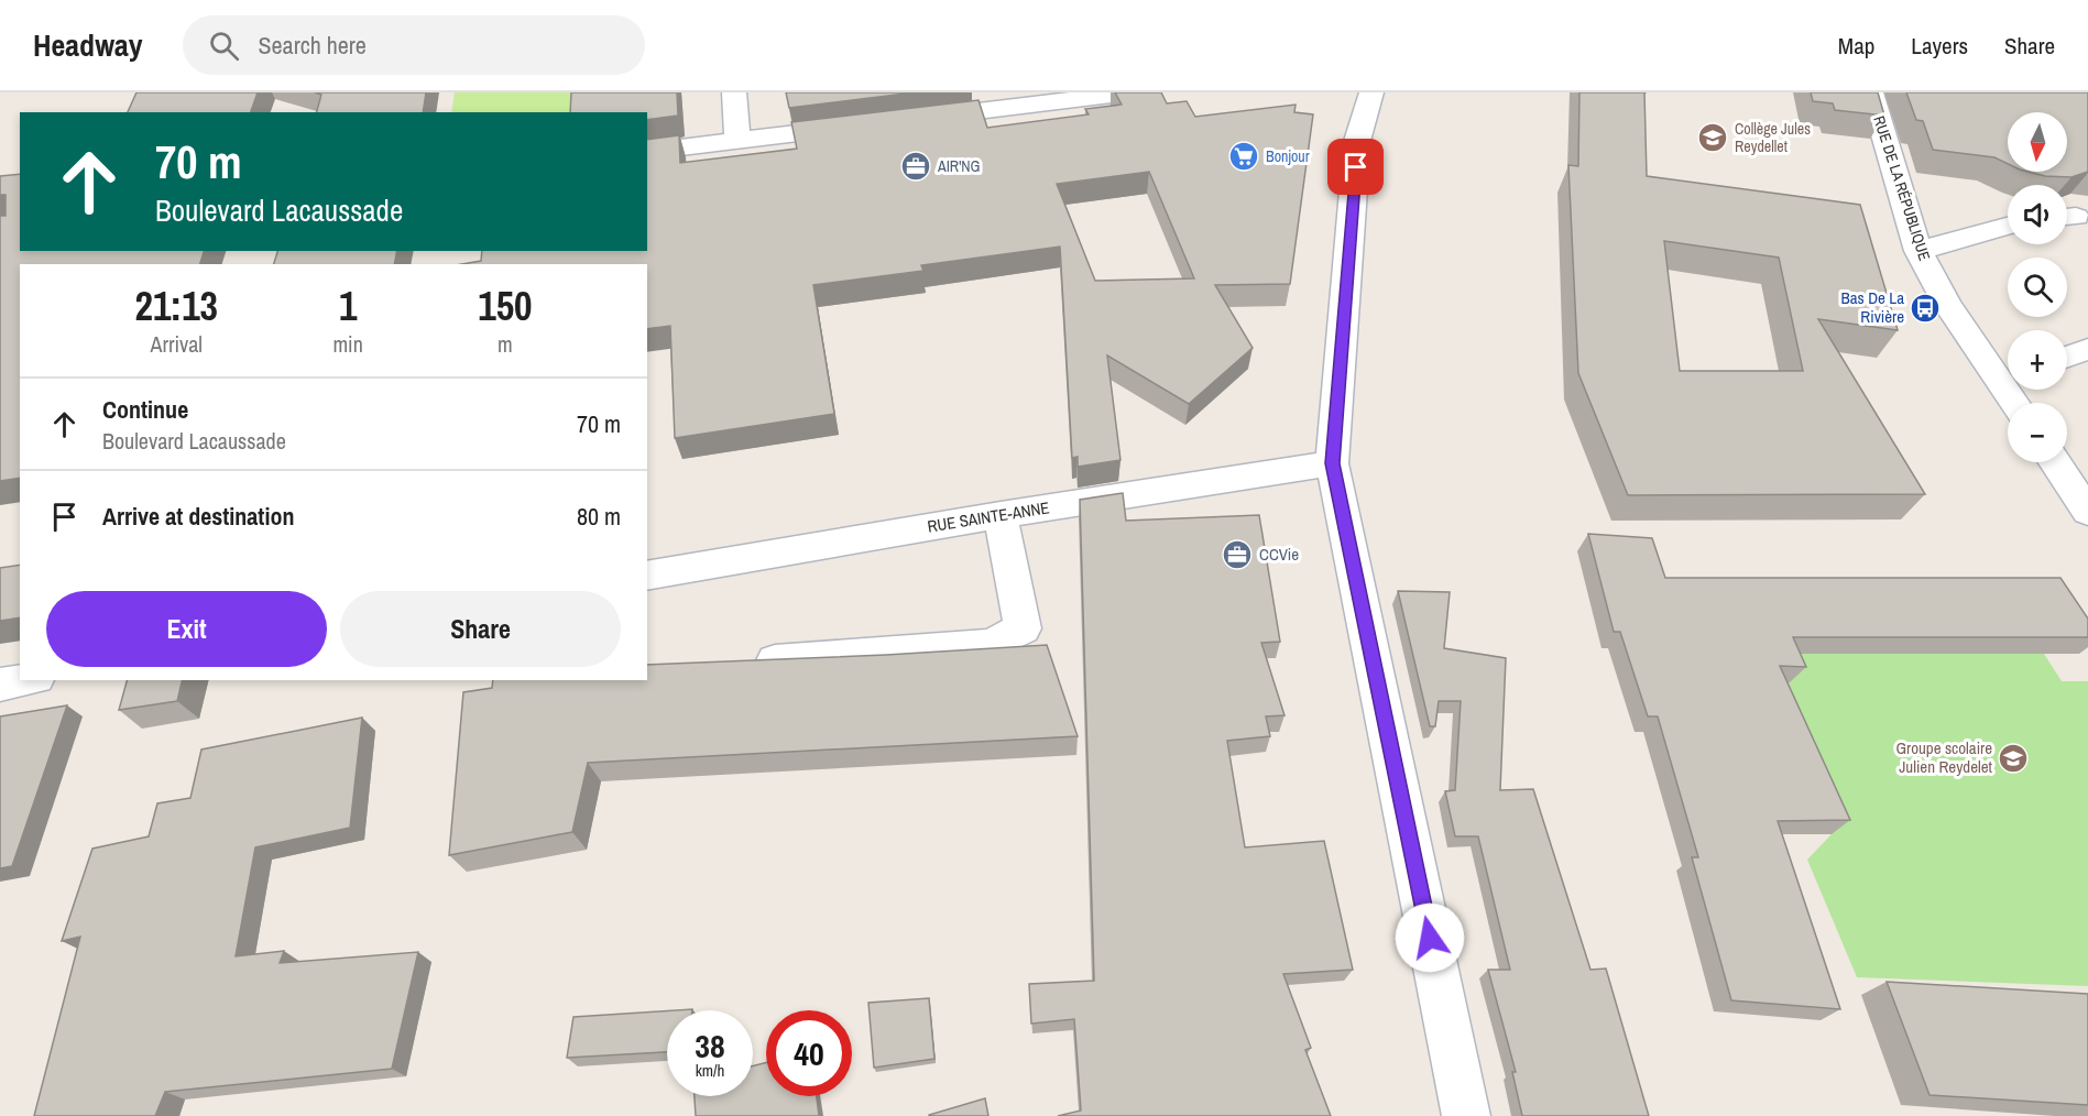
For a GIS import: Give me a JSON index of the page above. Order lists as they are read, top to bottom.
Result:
{
  "streets": {
    "street": ["RUE DE LA RÉPUBLIQUE", "RUE SAINTE-ANNE"]
  },
  "places": {
    "school or university": ["Collège Jules Reydellet", "Groupe scolaire Julien Reydelet"],
    "supermarket": ["Bonjour"],
    "office": ["AIR'NG", "CCVie"],
    "bus stop": ["Bas De La Rivière"]
  },
  "north": "bottom",
  "page": {
    "header": "Headway",
    "search": "Search here",
    "nav": ["Map", "Layers", "Share"],
    "map_buttons": ["+", "−"],
    "turn": ["70 m", "Boulevard Lacaussade"],
    "eta": [
      "21:13",
      "Arrival",
      "1",
      "min",
      "150",
      "m"
    ],
    "list": [
      {
        "name": "Continue",
        "note": "Boulevard Lacaussade",
        "value": "70 m"
      },
      {
        "name": "Arrive at destination",
        "value": "80 m"
      }
    ],
    "buttons": ["Exit", "Share"],
    "speed": "38 km/h",
    "limit": "40"
  }
}
